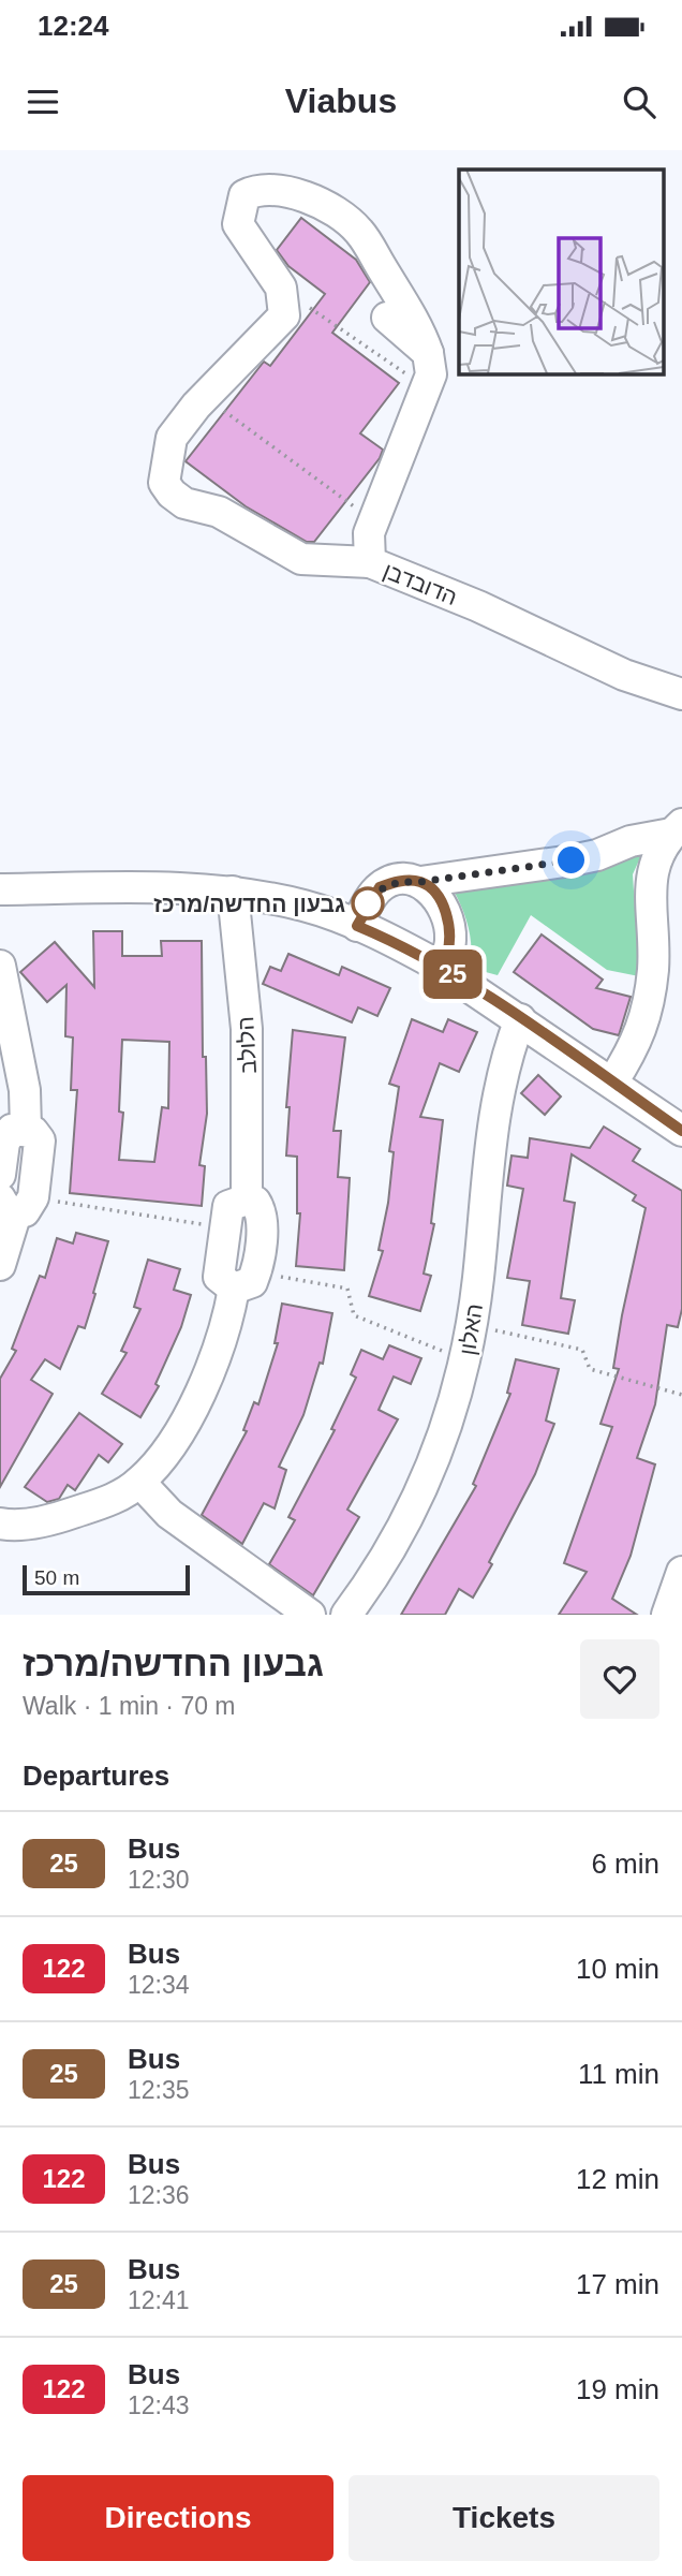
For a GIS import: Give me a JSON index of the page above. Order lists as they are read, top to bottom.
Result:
{
  "streets": {
    "street": ["הדובדבן", "הלולב", "האלון"]
  },
  "places": ["גבעון החדשה/מרכז"],
  "lines": ["bus line 25"],
  "scale_bar": "50 m",
  "page": {
    "status": "12:24",
    "header": "Viabus",
    "on_map": "25",
    "scale": "50 m",
    "heading": [
      ["גבעון החדשה/מרכז", "Walk · 1 min · 70 m"],
      "Departures"
    ],
    "list": [
      {
        "mark": "25",
        "name": "Bus",
        "note": "12:30",
        "value": "6 min"
      },
      {
        "mark": "122",
        "name": "Bus",
        "note": "12:34",
        "value": "10 min"
      },
      {
        "mark": "25",
        "name": "Bus",
        "note": "12:35",
        "value": "11 min"
      },
      {
        "mark": "122",
        "name": "Bus",
        "note": "12:36",
        "value": "12 min"
      },
      {
        "mark": "25",
        "name": "Bus",
        "note": "12:41",
        "value": "17 min"
      },
      {
        "mark": "122",
        "name": "Bus",
        "note": "12:43",
        "value": "19 min"
      }
    ],
    "buttons": ["Directions", "Tickets"]
  }
}
